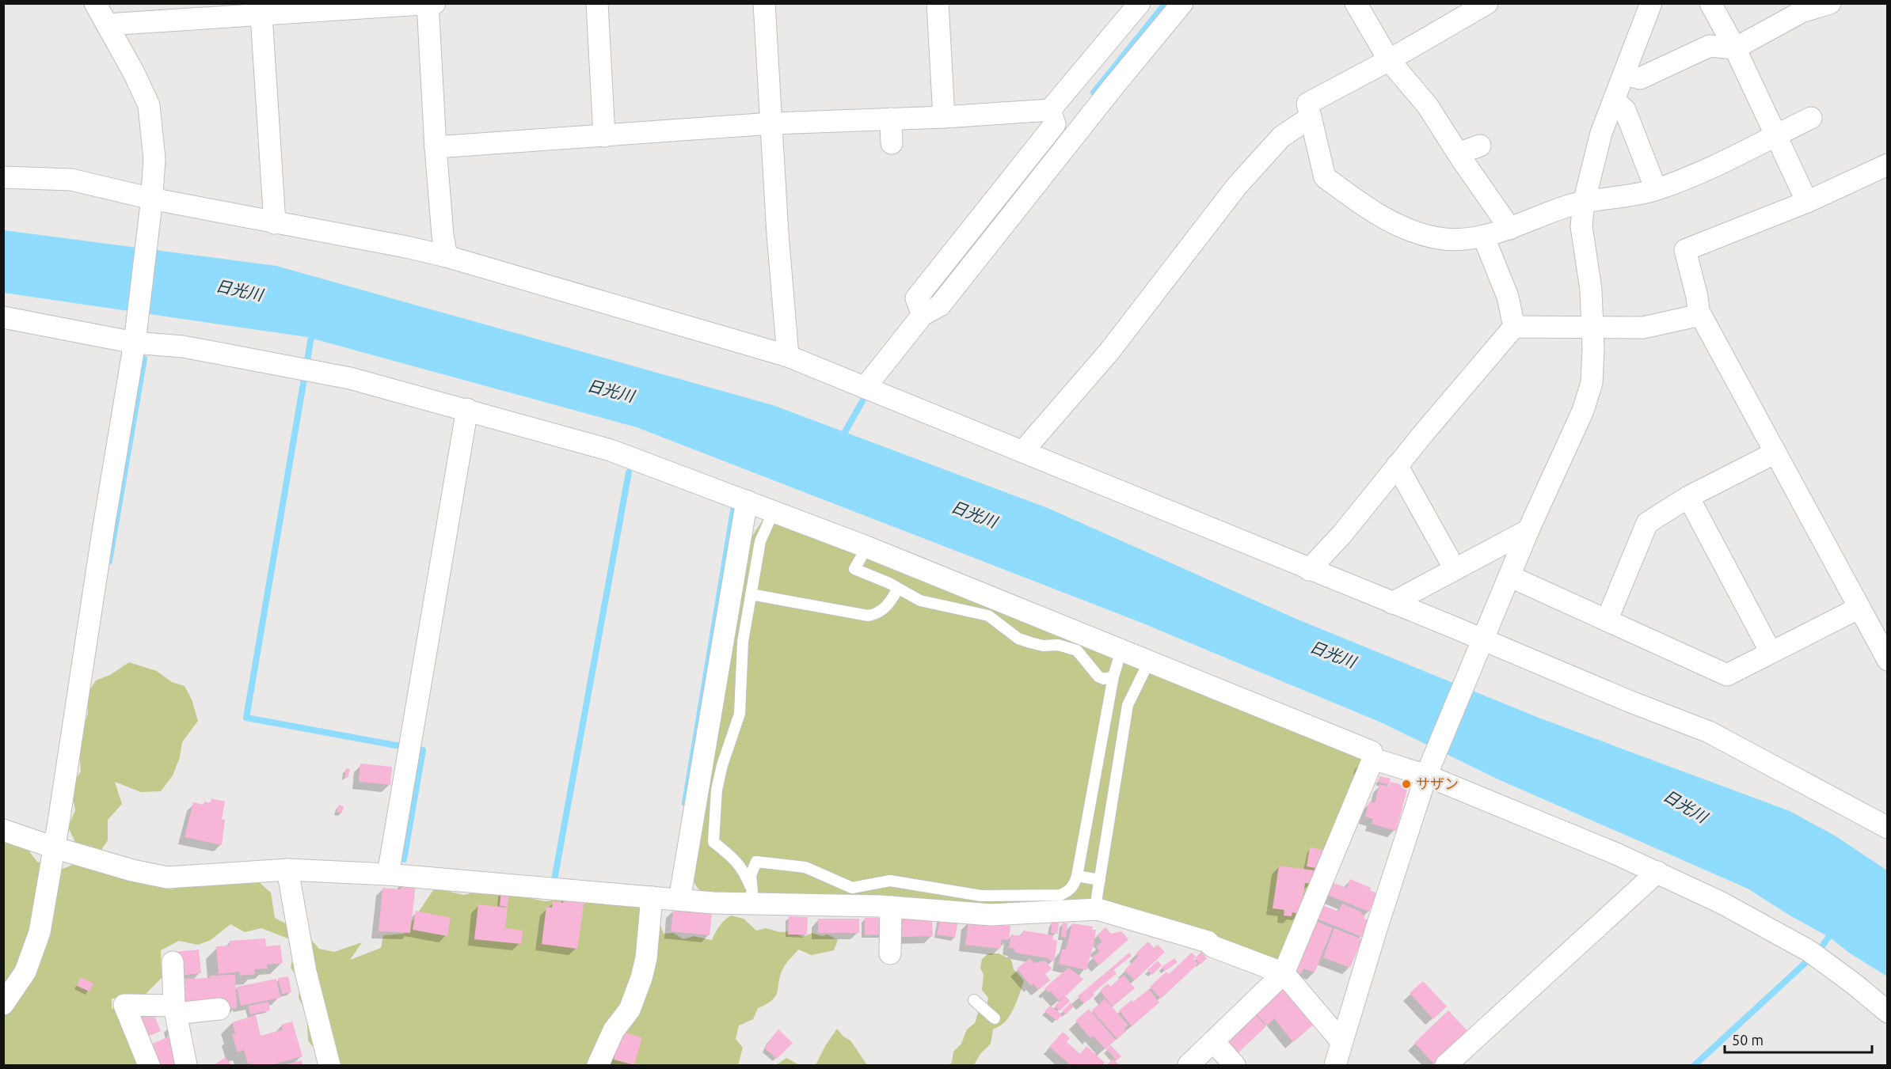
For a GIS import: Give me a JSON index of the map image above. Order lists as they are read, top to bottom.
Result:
{
  "water": ["日光川"],
  "places": ["サザン"],
  "scale_bar": "50 m"
}
